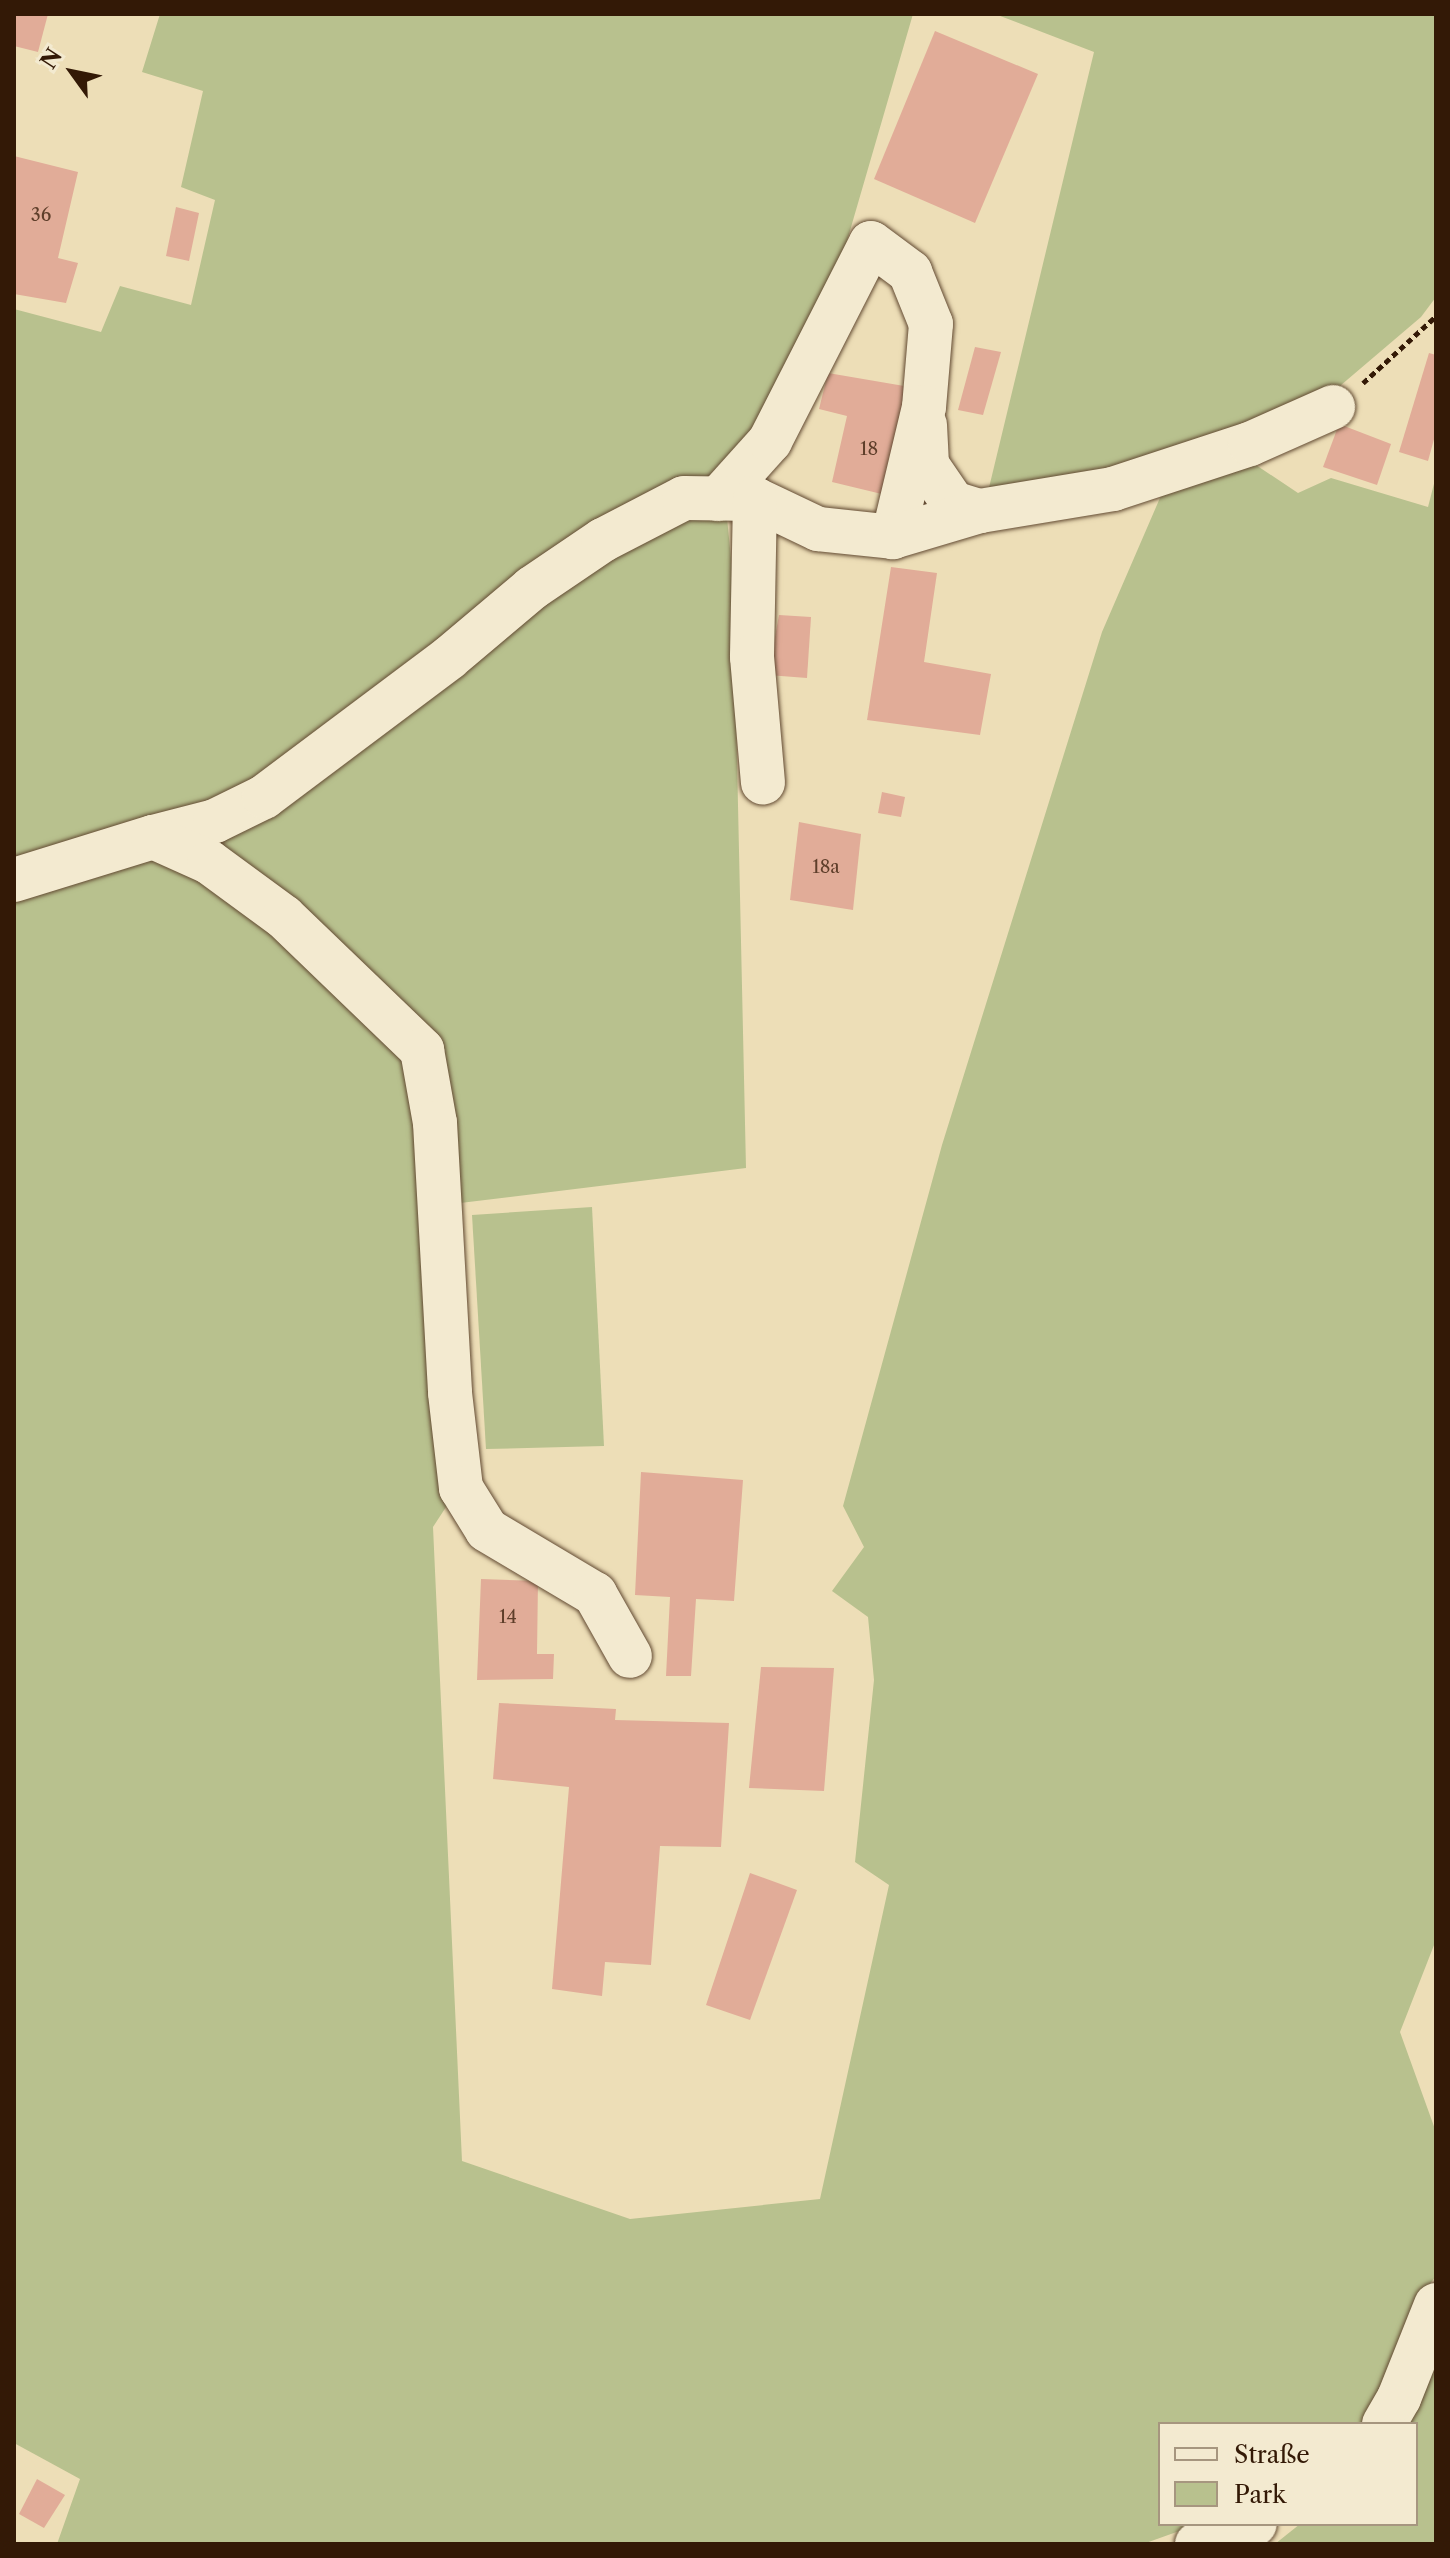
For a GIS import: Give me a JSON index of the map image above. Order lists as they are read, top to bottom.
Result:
{
  "house_numbers": [
    "36",
    "18",
    "18a",
    "14"
  ],
  "legend": ["Straße", "Park"],
  "north": "top left"
}
